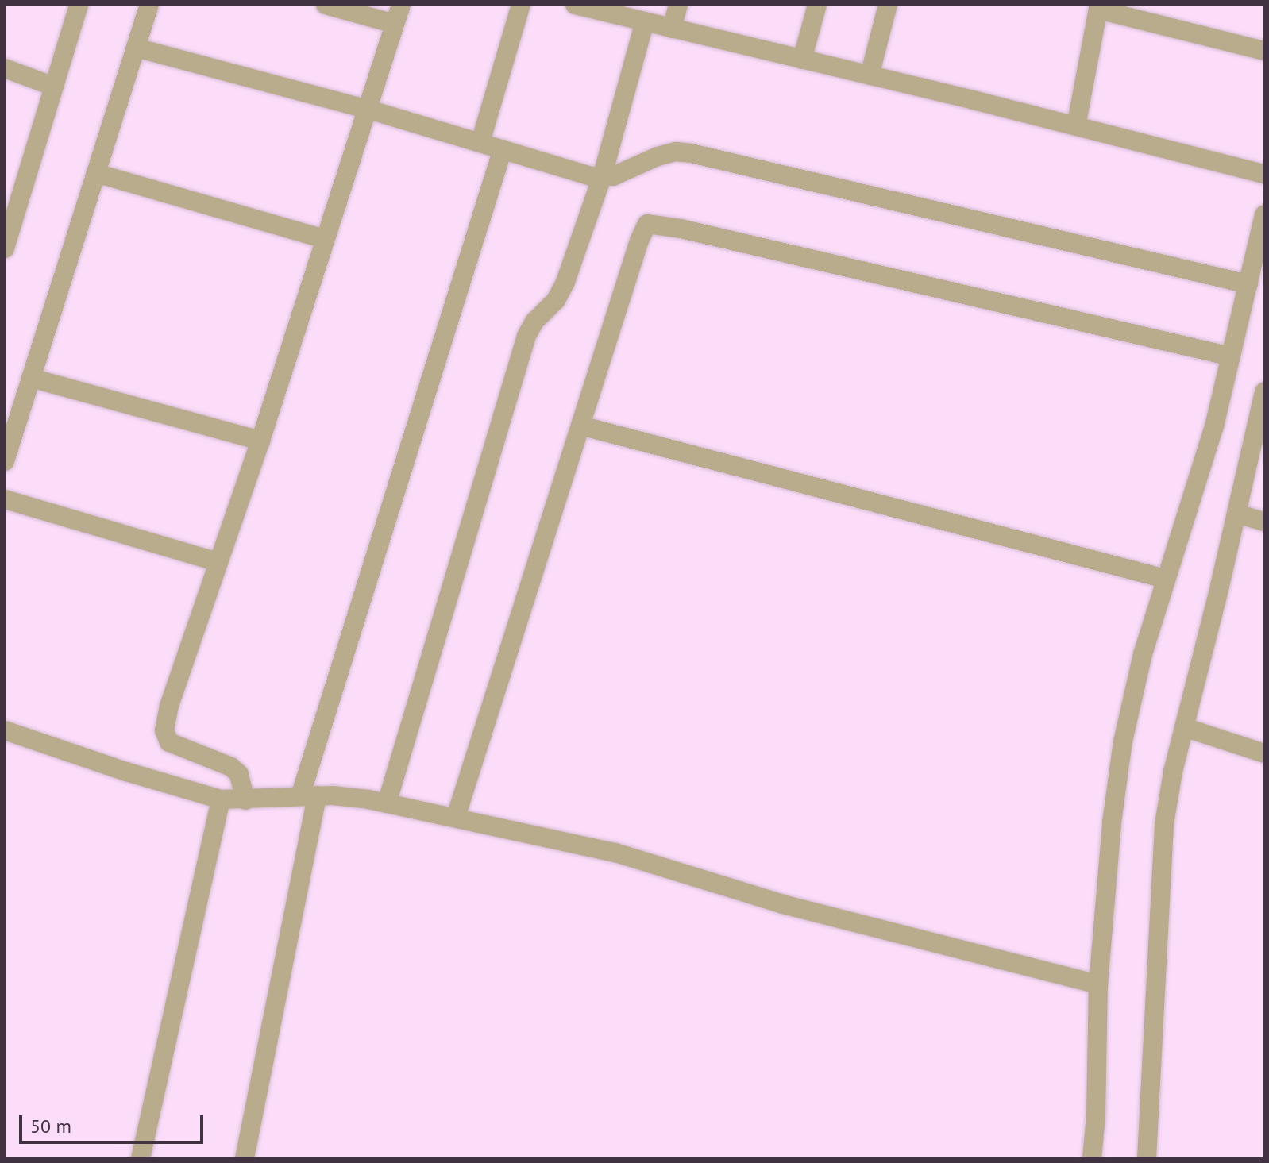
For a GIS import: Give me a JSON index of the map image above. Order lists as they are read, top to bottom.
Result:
{
  "scale_bar": "50 m"
}
